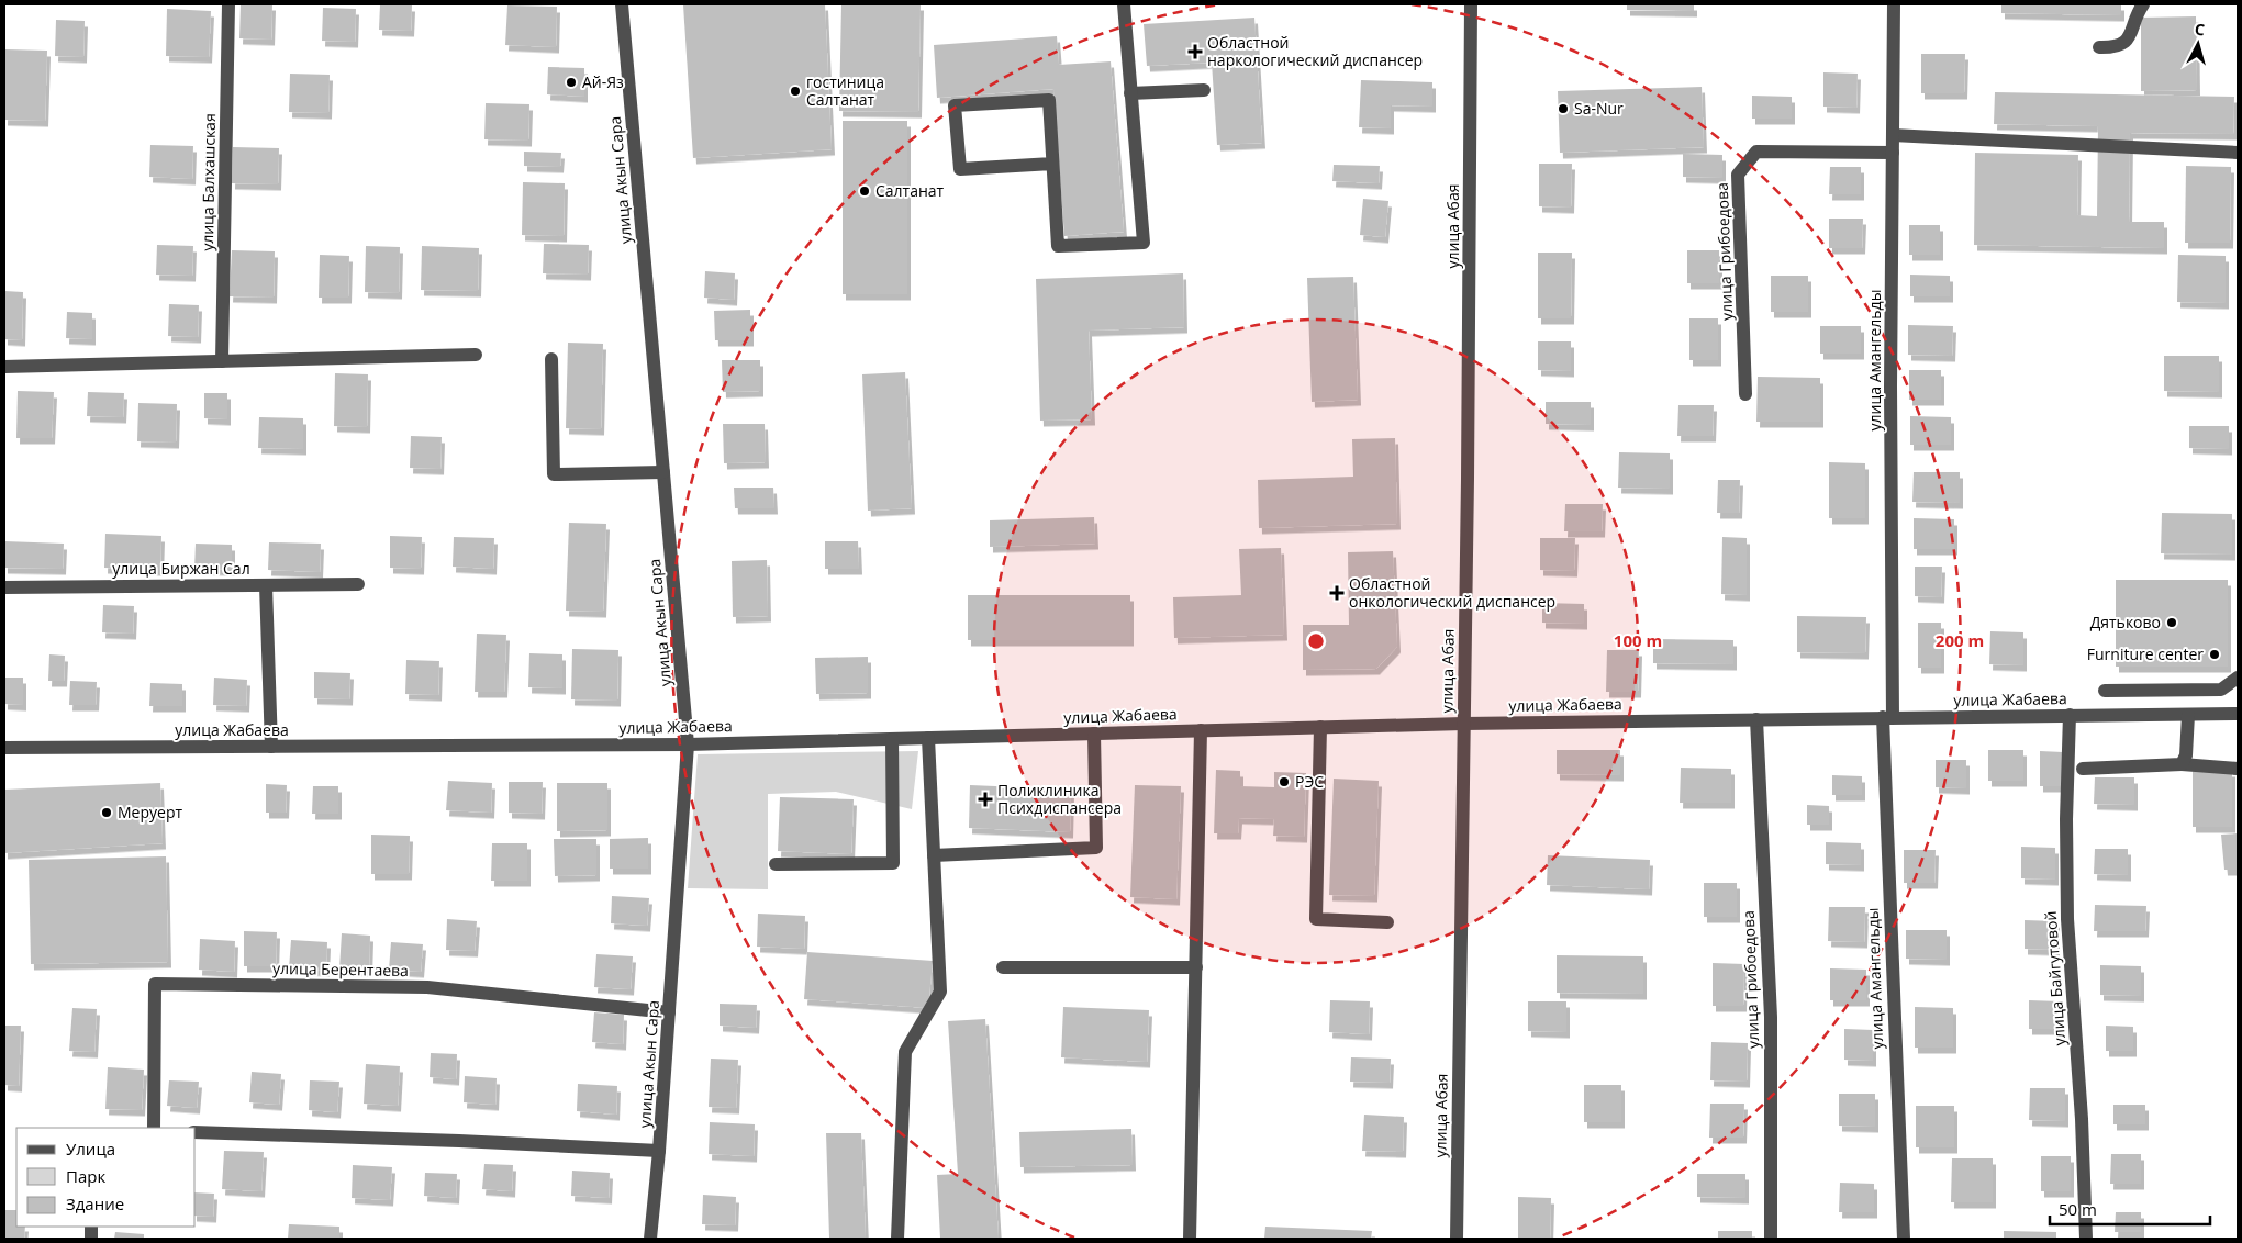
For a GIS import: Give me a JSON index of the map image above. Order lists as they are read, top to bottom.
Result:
{
  "streets": {
    "street": [
      "улица Акын Сара",
      "улица Балхашская",
      "улица Абая",
      "улица Грибоедова",
      "улица Амангельды",
      "улица Биржан Сал",
      "улица Жабаева",
      "улица Берентаева",
      "улица Байгутовой"
    ]
  },
  "crossings": [
    ["улица Акын Сара", "улица Жабаева"],
    ["улица Акын Сара", "улица Берентаева"],
    ["улица Абая", "улица Жабаева"],
    ["улица Грибоедова", "улица Амангельды"],
    ["улица Грибоедова", "улица Жабаева"],
    ["улица Амангельды", "улица Жабаева"],
    ["улица Жабаева", "улица Байгутовой"]
  ],
  "places": {
    "health": ["Областной наркологический диспансер", "Областной онкологический диспансер", "Поликлиника Психдиспансера"],
    "other": [
      "Ай-Яз",
      "гостиница Салтанат",
      "Sa-Nur",
      "Салтанат",
      "Дятьково",
      "Furniture center",
      "РЭС",
      "Меруерт"
    ]
  },
  "legend": ["Улица", "Парк", "Здание"],
  "scale_bar": "50 m",
  "north": "top",
  "rings": ["100 m", "200 m"]
}
